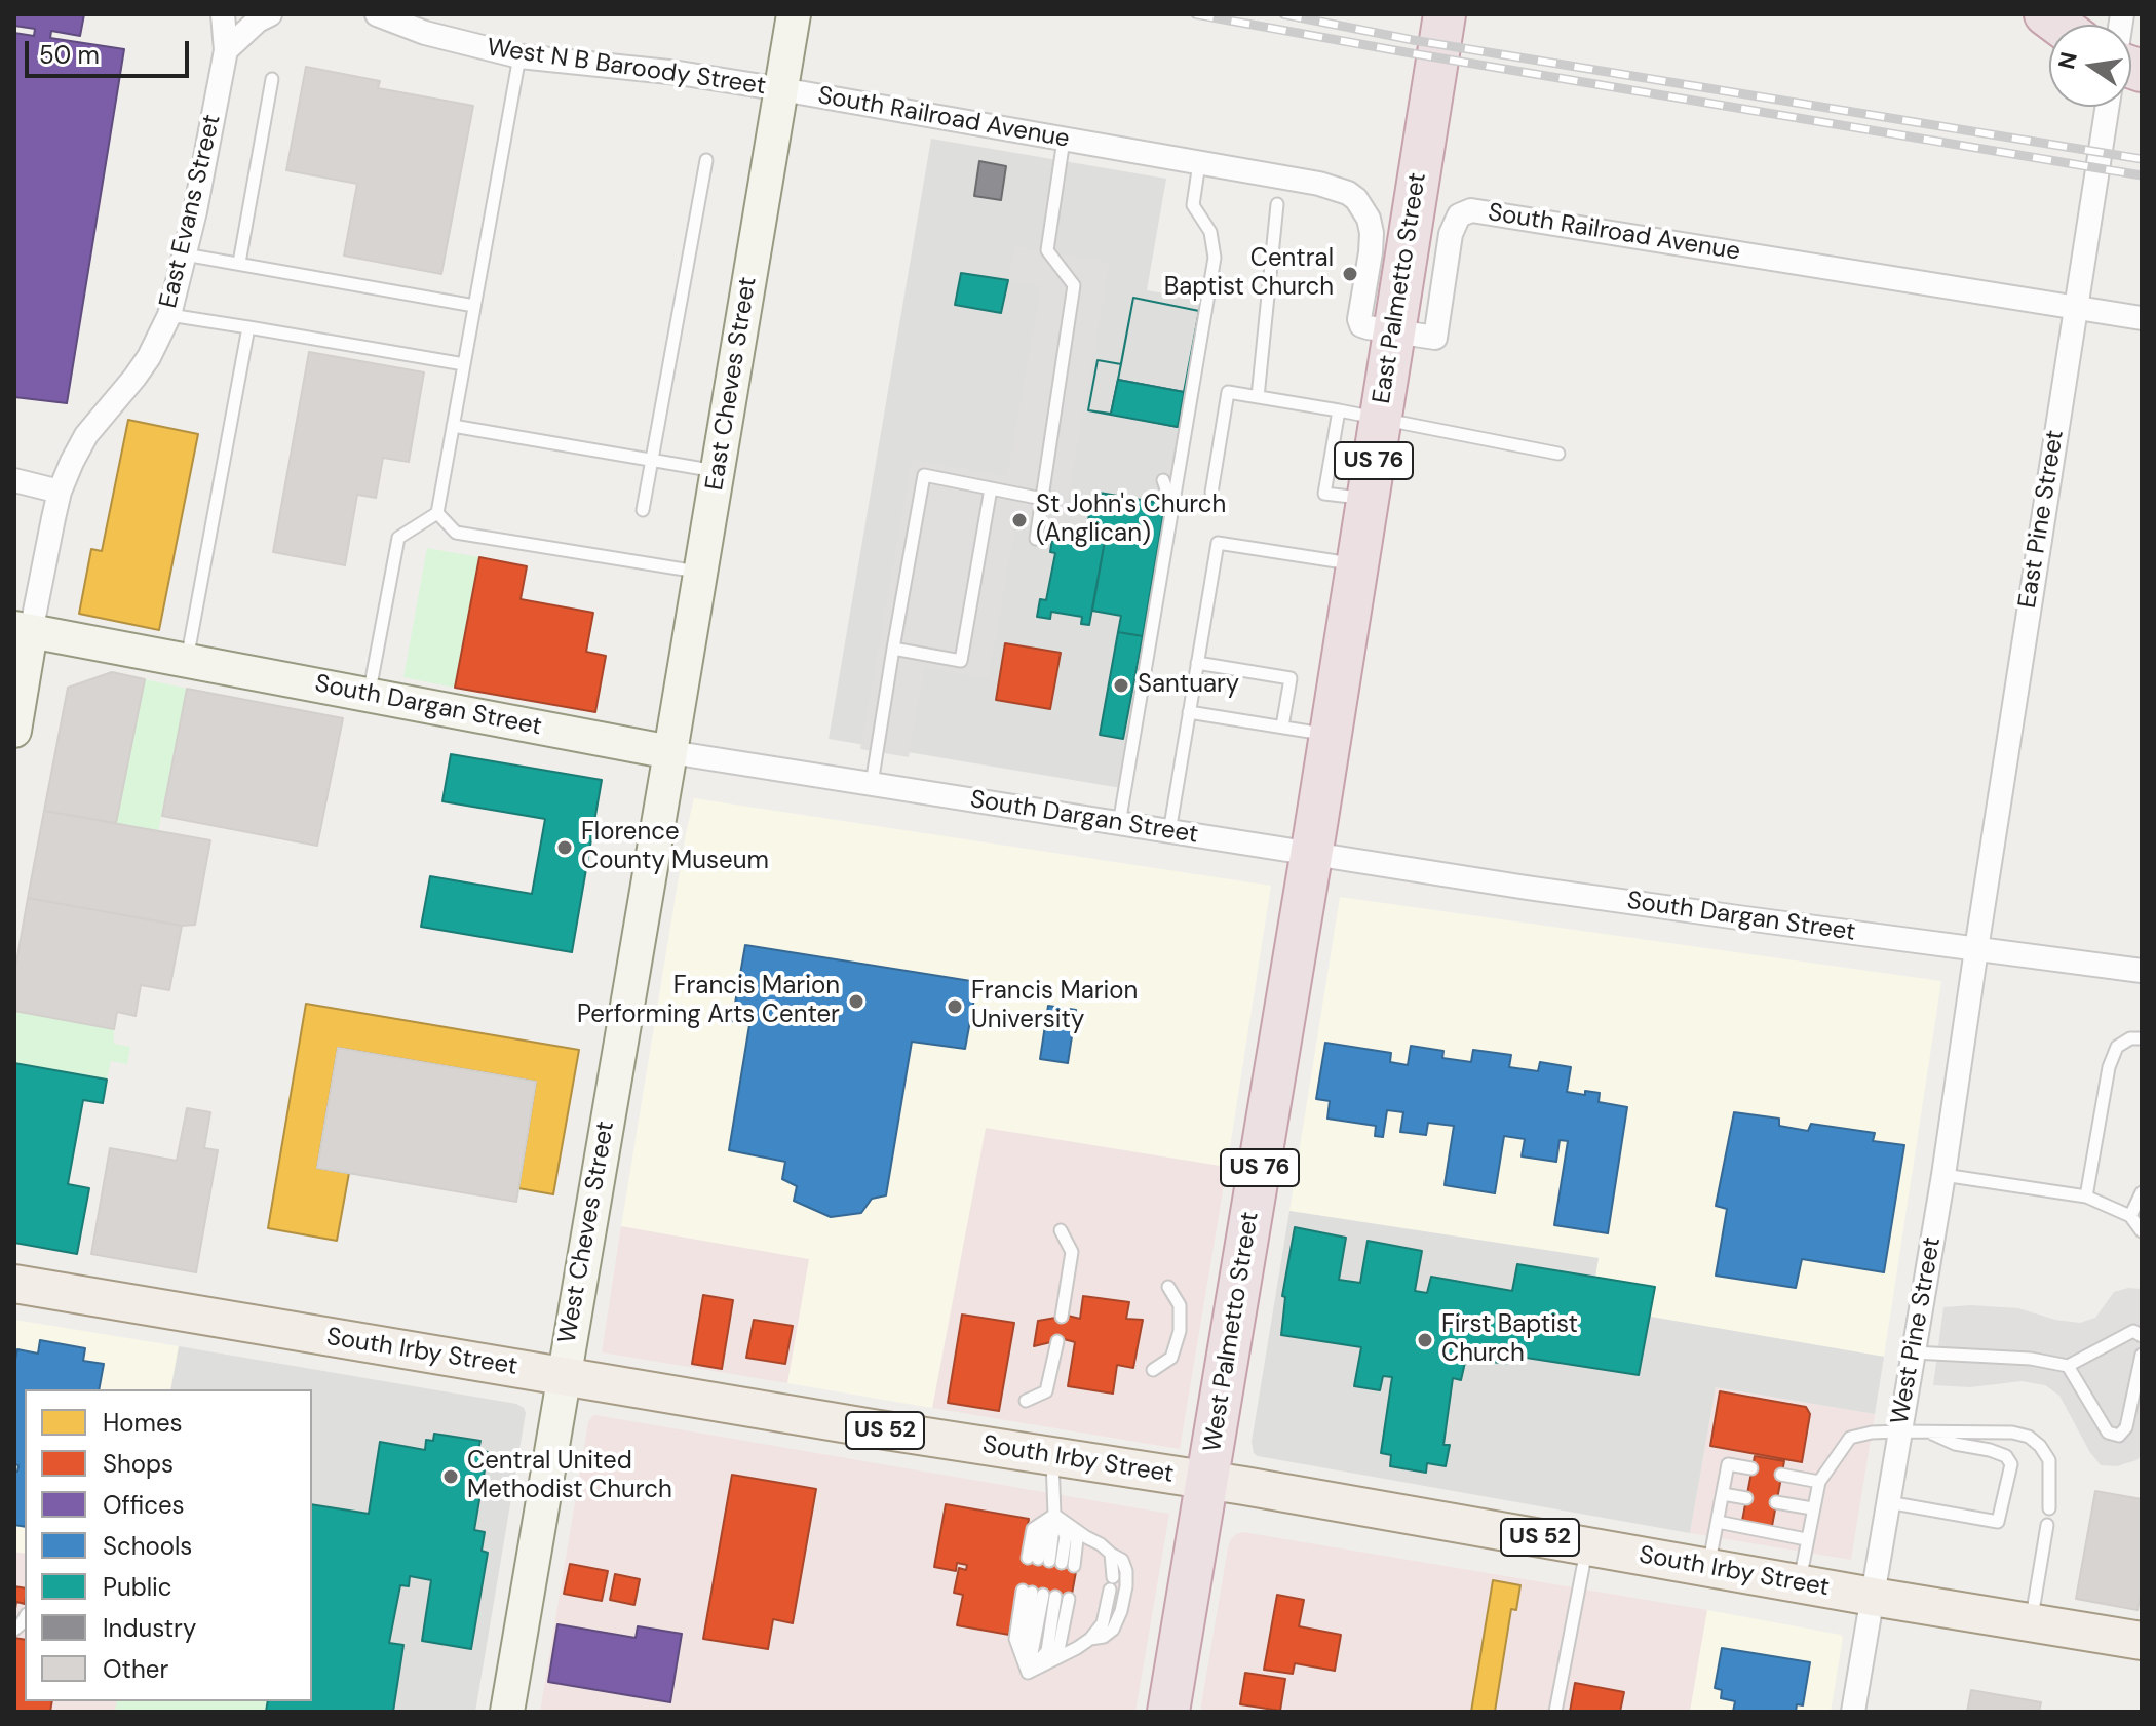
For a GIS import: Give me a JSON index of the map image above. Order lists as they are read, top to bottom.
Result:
{
  "streets": {
    "highway": ["East Palmetto Street", "US 76", "West Palmetto Street"],
    "main road": [
      "East Cheves Street",
      "South Dargan Street",
      "West Cheves Street",
      "South Irby Street",
      "US 52"
    ],
    "street": [
      "West N B Baroody Street",
      "South Railroad Avenue",
      "East Evans Street",
      "East Pine Street",
      "West Pine Street"
    ]
  },
  "crossings": [
    ["West N B Baroody Street", "South Railroad Avenue"],
    ["West N B Baroody Street", "East Cheves Street"],
    ["South Railroad Avenue", "East Palmetto Street"],
    ["South Railroad Avenue", "East Cheves Street"],
    ["South Railroad Avenue", "East Pine Street"],
    ["East Evans Street", "South Dargan Street"],
    ["East Palmetto Street", "South Dargan Street"],
    ["East Palmetto Street", "West Palmetto Street"],
    ["East Cheves Street", "South Dargan Street"],
    ["East Cheves Street", "West Cheves Street"],
    ["East Pine Street", "South Dargan Street"],
    ["East Pine Street", "West Pine Street"],
    ["South Dargan Street", "West Cheves Street"],
    ["South Dargan Street", "West Pine Street"],
    ["South Dargan Street", "West Palmetto Street"],
    ["West Cheves Street", "South Irby Street"],
    ["West Pine Street", "South Irby Street"],
    ["West Palmetto Street", "South Irby Street"]
  ],
  "places": [
    "Central Baptist Church",
    "St John's Church (Anglican)",
    "Santuary",
    "Florence County Museum",
    "Francis Marion Performing Arts Center",
    "Francis Marion University",
    "First Baptist Church",
    "Central United Methodist Church"
  ],
  "legend": [
    "Homes",
    "Shops",
    "Offices",
    "Schools",
    "Public",
    "Industry",
    "Other"
  ],
  "scale_bar": "50 m",
  "north": "left"
}
